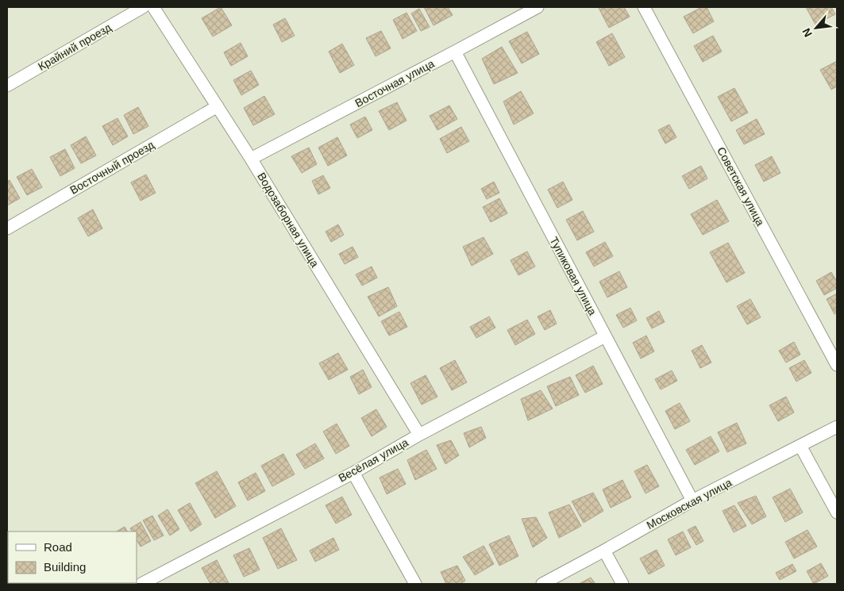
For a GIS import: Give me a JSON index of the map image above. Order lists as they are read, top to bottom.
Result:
{
  "streets": {
    "street": [
      "Крайний проезд",
      "Восточная улица",
      "Восточный проезд",
      "Советская улица",
      "Водозаборная улица",
      "Тупиковая улица",
      "Весёлая улица",
      "Московская улица"
    ]
  },
  "crossings": [
    ["Восточная улица", "Водозаборная улица"],
    ["Восточная улица", "Тупиковая улица"],
    ["Восточный проезд", "Водозаборная улица"],
    ["Водозаборная улица", "Весёлая улица"],
    ["Тупиковая улица", "Весёлая улица"],
    ["Тупиковая улица", "Московская улица"]
  ],
  "legend": ["Road", "Building"],
  "north": "bottom left"
}
